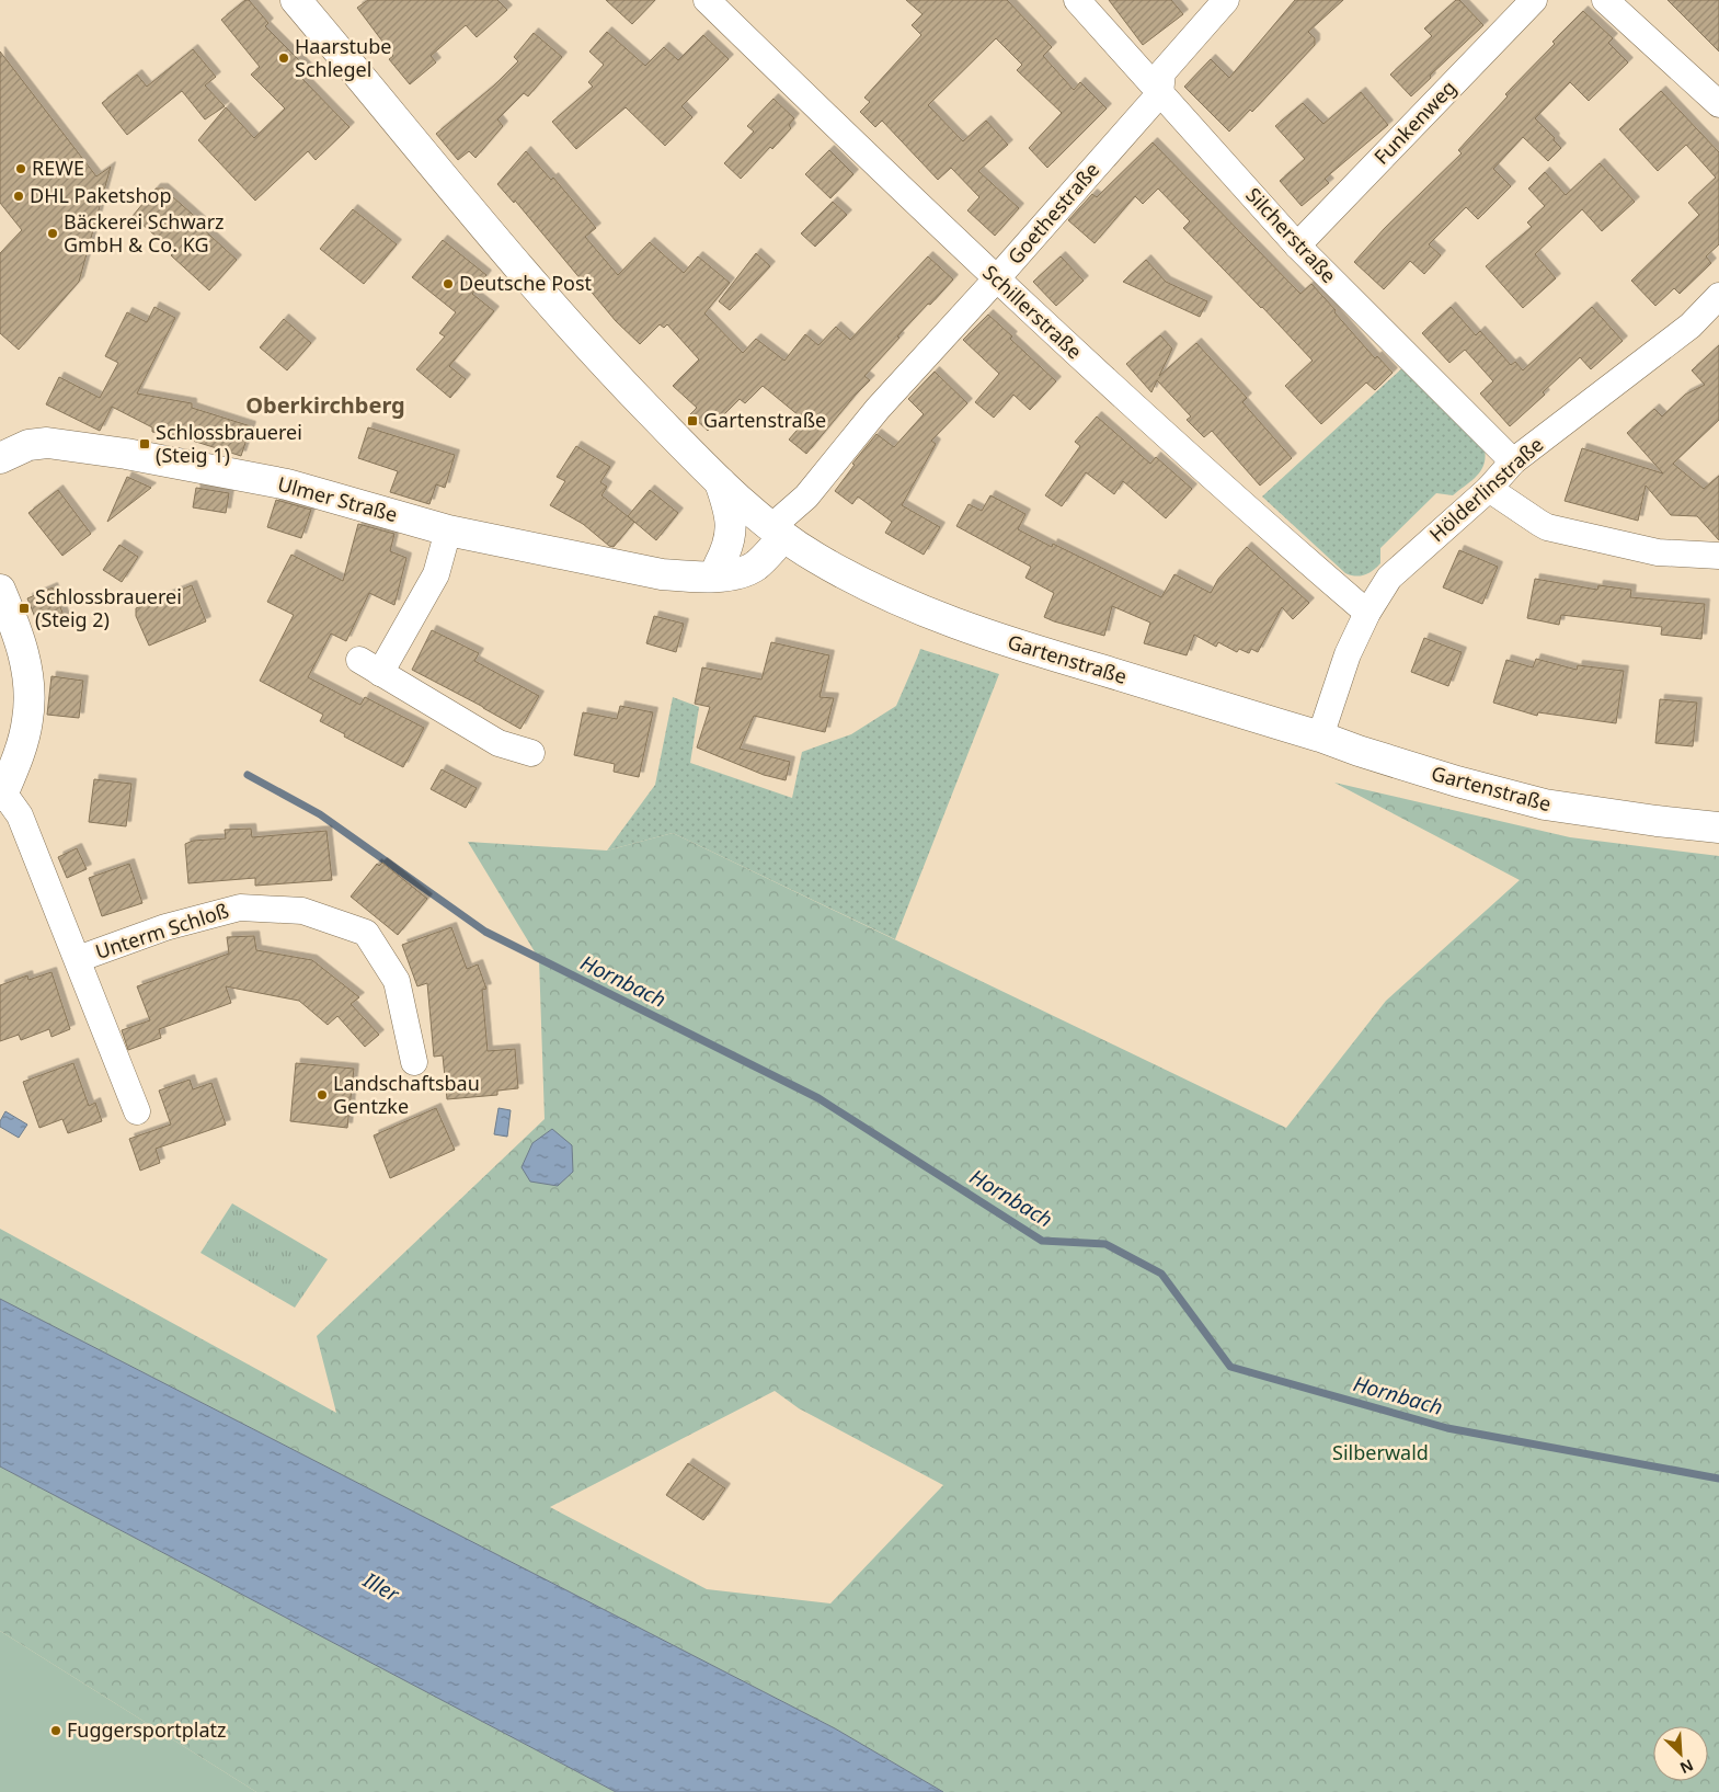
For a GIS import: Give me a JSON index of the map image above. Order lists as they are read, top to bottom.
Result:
{
  "streets": {
    "main road": ["Ulmer Straße", "Gartenstraße"],
    "street": [
      "Funkenweg",
      "Goethestraße",
      "Silcherstraße",
      "Schillerstraße",
      "Hölderlinstraße",
      "Unterm Schloß"
    ]
  },
  "crossings": [
    ["Funkenweg", "Silcherstraße"],
    ["Goethestraße", "Silcherstraße"],
    ["Goethestraße", "Schillerstraße"],
    ["Goethestraße", "Ulmer Straße"],
    ["Goethestraße", "Gartenstraße"],
    ["Silcherstraße", "Hölderlinstraße"],
    ["Schillerstraße", "Hölderlinstraße"],
    ["Hölderlinstraße", "Gartenstraße"],
    ["Ulmer Straße", "Gartenstraße"]
  ],
  "districts": ["Oberkirchberg"],
  "water": ["Hornbach", "Iller"],
  "parks": ["Silberwald"],
  "places": {
    "other": [
      "Haarstube Schlegel",
      "REWE",
      "DHL Paketshop",
      "Bäckerei Schwarz GmbH & Co. KG",
      "Deutsche Post",
      "Landschaftsbau Gentzke",
      "Fuggersportplatz"
    ],
    "transit": ["Gartenstraße", "Schlossbrauerei (Steig 1)", "Schlossbrauerei (Steig 2)"]
  },
  "north": "bottom right"
}
